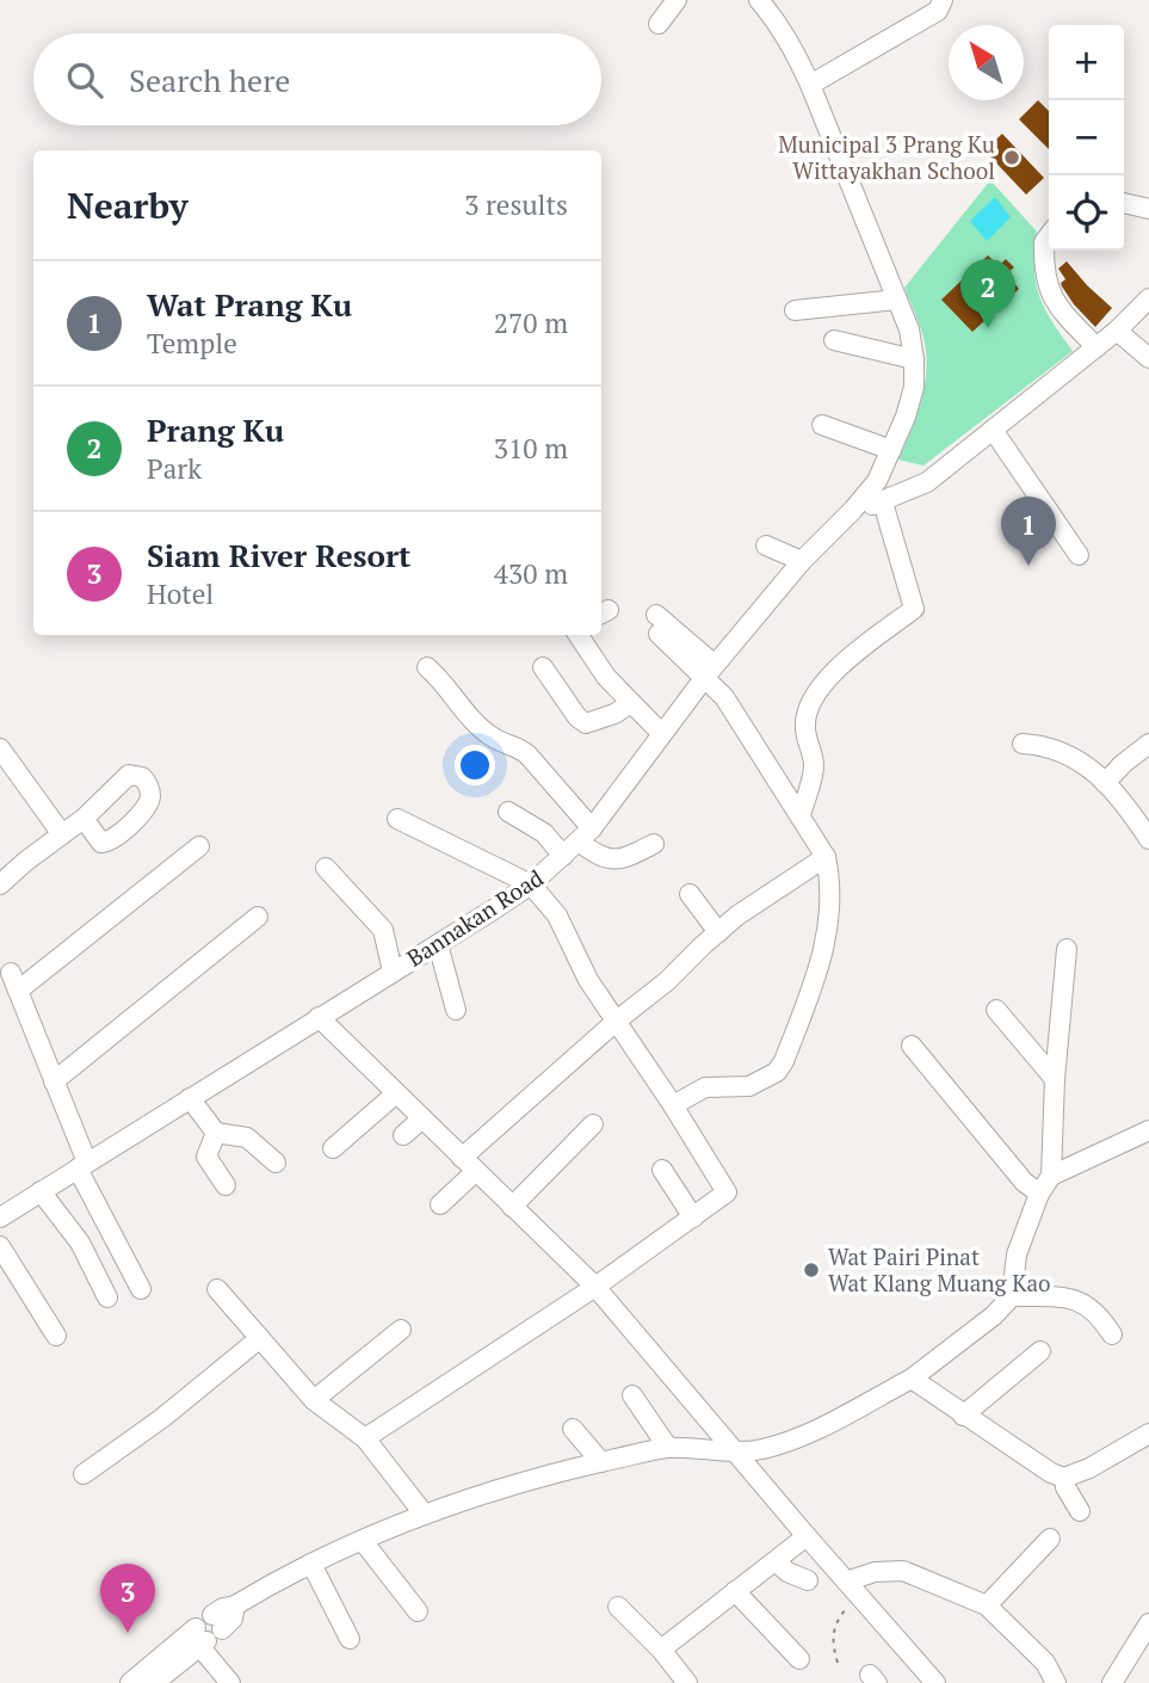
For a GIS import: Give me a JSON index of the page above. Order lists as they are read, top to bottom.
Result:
{
  "streets": {
    "street": ["Bannakan Road"]
  },
  "places": ["Municipal 3 Prang Ku Wittayakhan School", "Wat Pairi Pinat Wat Klang Muang Kao"],
  "north": "top left",
  "page": {
    "map_buttons": ["+", "−"],
    "search": "Search here",
    "heading": ["Nearby", "3 results"],
    "pins": ["2", "1", "3"],
    "list": [
      {
        "mark": "1",
        "name": "Wat Prang Ku",
        "note": "Temple",
        "value": "270 m"
      },
      {
        "mark": "2",
        "name": "Prang Ku",
        "note": "Park",
        "value": "310 m"
      },
      {
        "mark": "3",
        "name": "Siam River Resort",
        "note": "Hotel",
        "value": "430 m"
      }
    ]
  }
}
